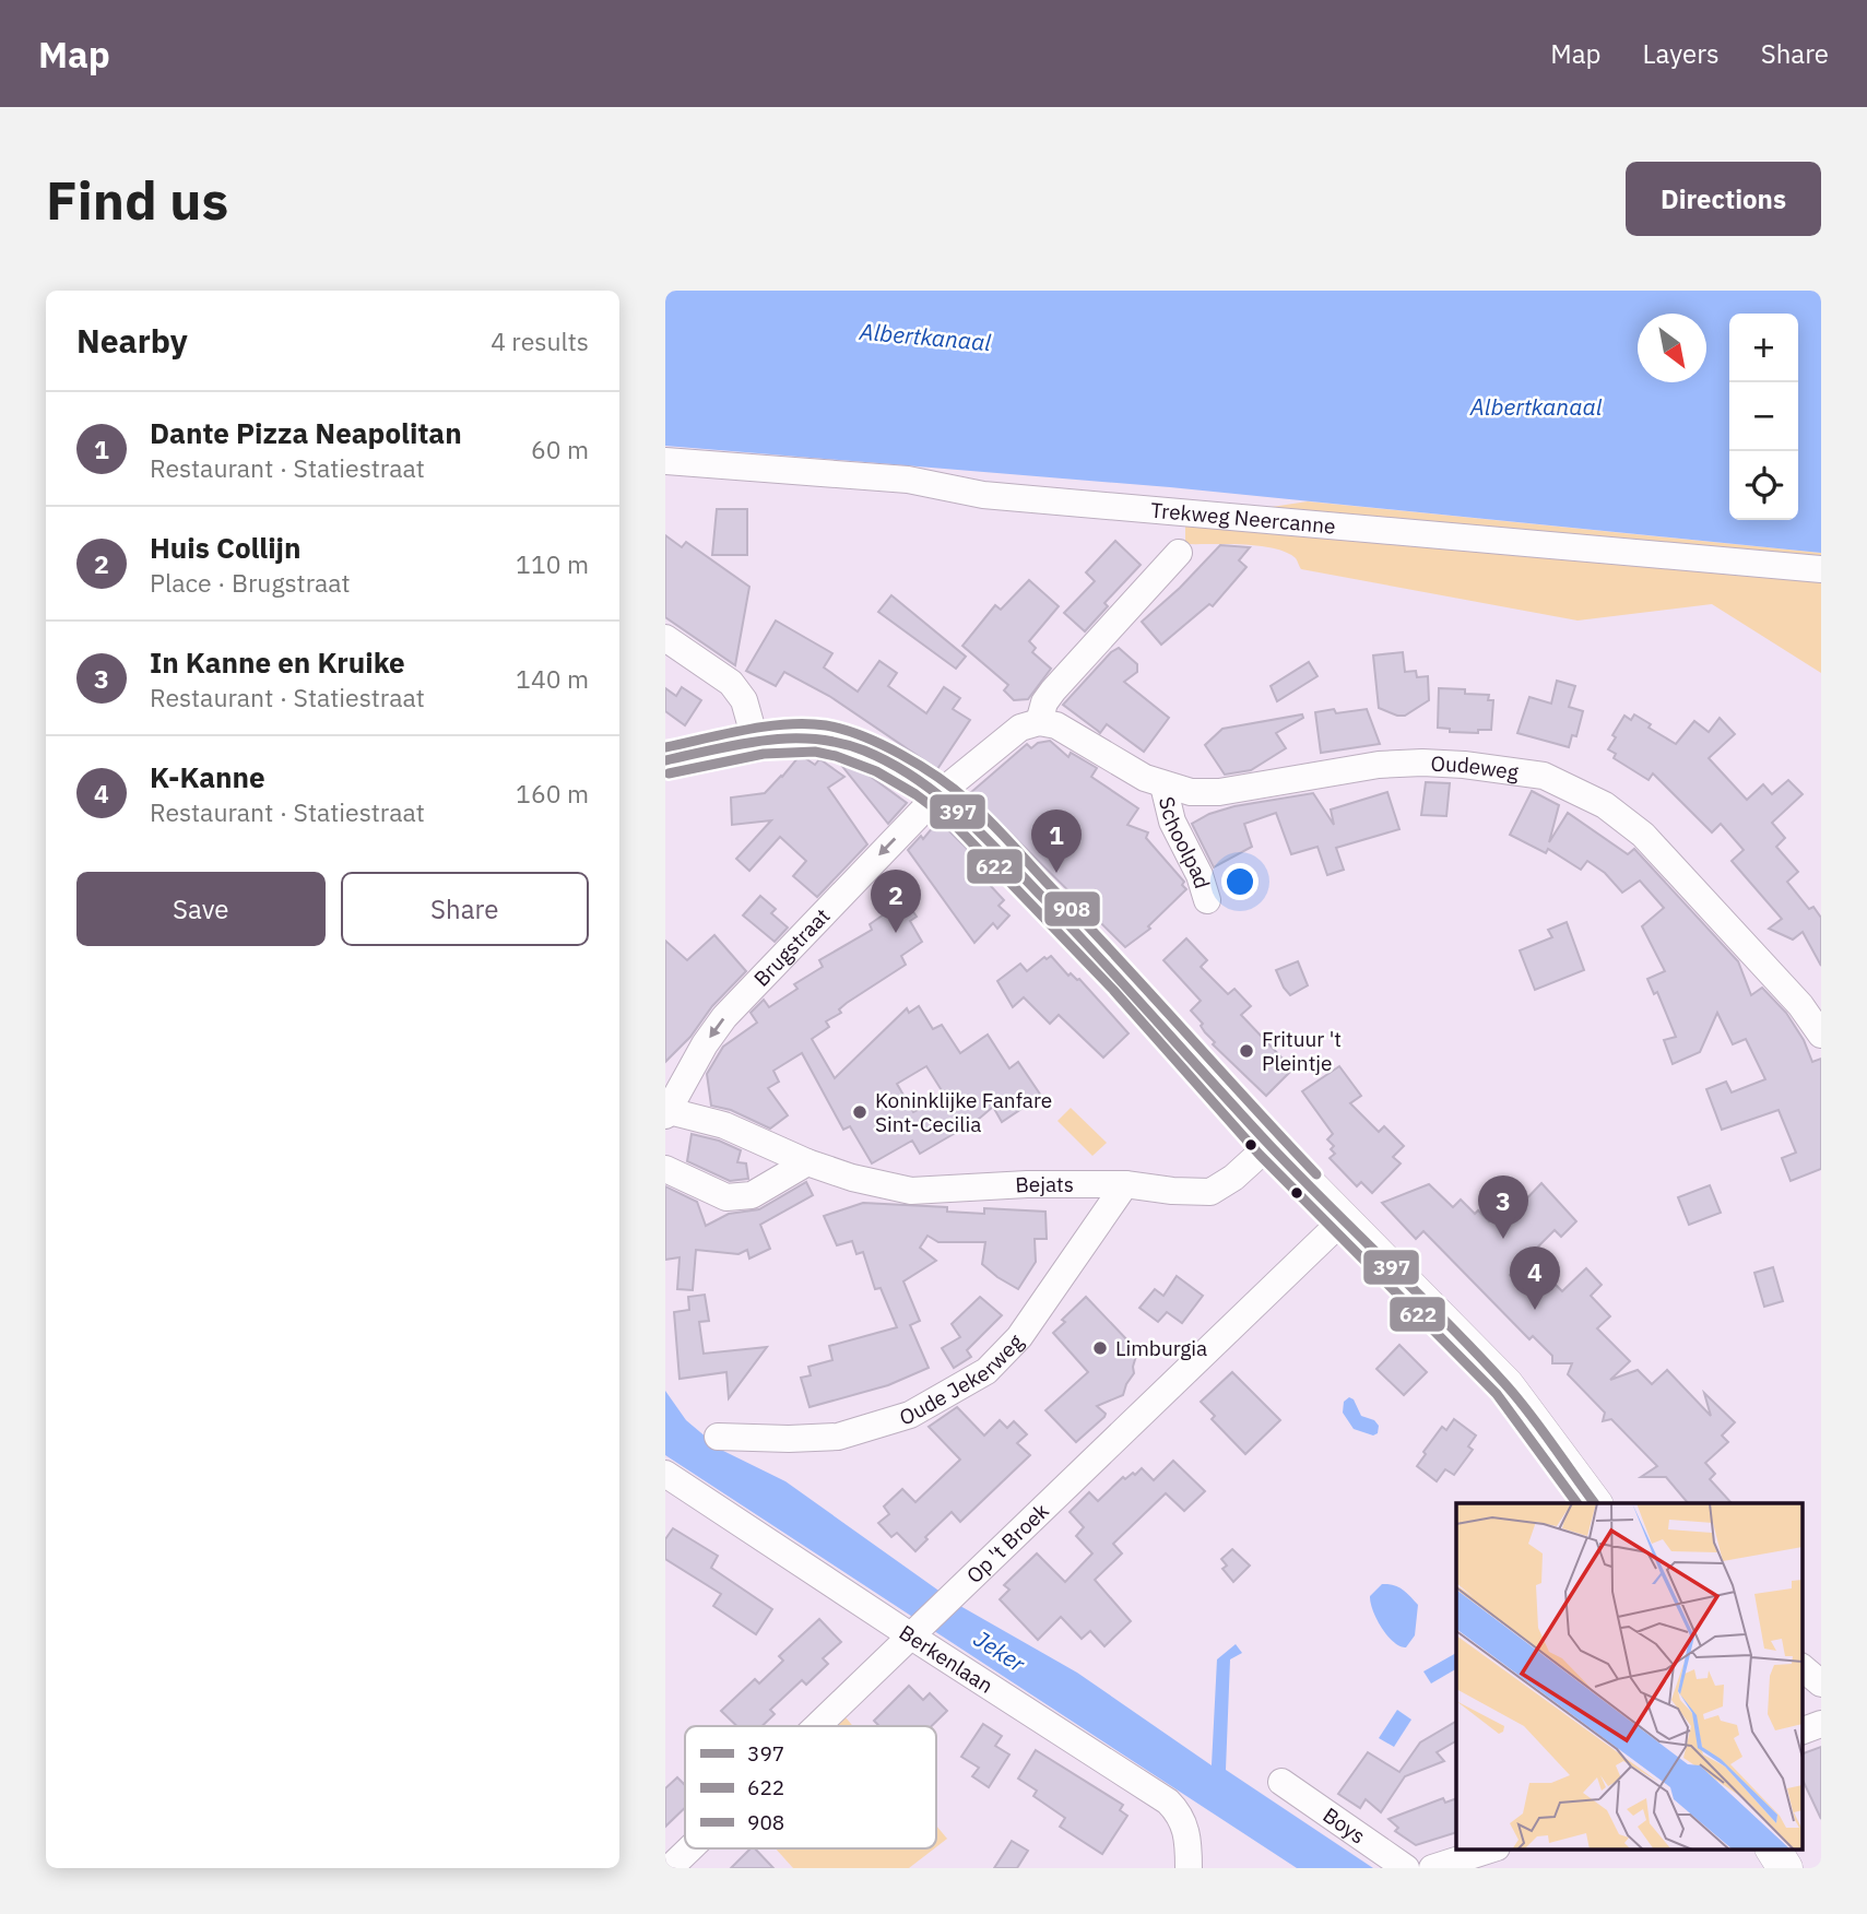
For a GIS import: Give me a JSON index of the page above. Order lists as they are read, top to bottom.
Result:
{
  "streets": {
    "street": [
      "Trekweg Neercanne",
      "Oudeweg",
      "Schoolpad",
      "Brugstraat",
      "Bejats",
      "Oude Jekerweg",
      "Op 't Broek",
      "Berkenlaan",
      "Boys"
    ]
  },
  "crossings": [
    ["Oudeweg", "Schoolpad"],
    ["Brugstraat", "Bejats"],
    ["Bejats", "Oude Jekerweg"],
    ["Op 't Broek", "Berkenlaan"]
  ],
  "one_way": ["Brugstraat"],
  "water": ["Albertkanaal", "Jeker"],
  "places": ["Frituur 't Pleintje", "Koninklijke Fanfare Sint-Cecilia", "Limburgia"],
  "lines": ["transit line 908", "transit line 397", "transit line 622"],
  "legend": ["397", "622", "908"],
  "north": "bottom right",
  "page": {
    "header": "Map",
    "nav": ["Map", "Layers", "Share"],
    "buttons": [
      "Directions",
      ["Save", "Share"]
    ],
    "title": "Find us",
    "heading": ["Nearby", "4 results"],
    "map_buttons": ["+", "−"],
    "list": [
      {
        "mark": "1",
        "name": "Dante Pizza Neapolitan",
        "note": "Restaurant · Statiestraat",
        "value": "60 m"
      },
      {
        "mark": "2",
        "name": "Huis Collijn",
        "note": "Place · Brugstraat",
        "value": "110 m"
      },
      {
        "mark": "3",
        "name": "In Kanne en Kruike",
        "note": "Restaurant · Statiestraat",
        "value": "140 m"
      },
      {
        "mark": "4",
        "name": "K-Kanne",
        "note": "Restaurant · Statiestraat",
        "value": "160 m"
      }
    ],
    "pins": [
      "1",
      "2",
      "3",
      "4"
    ]
  }
}
